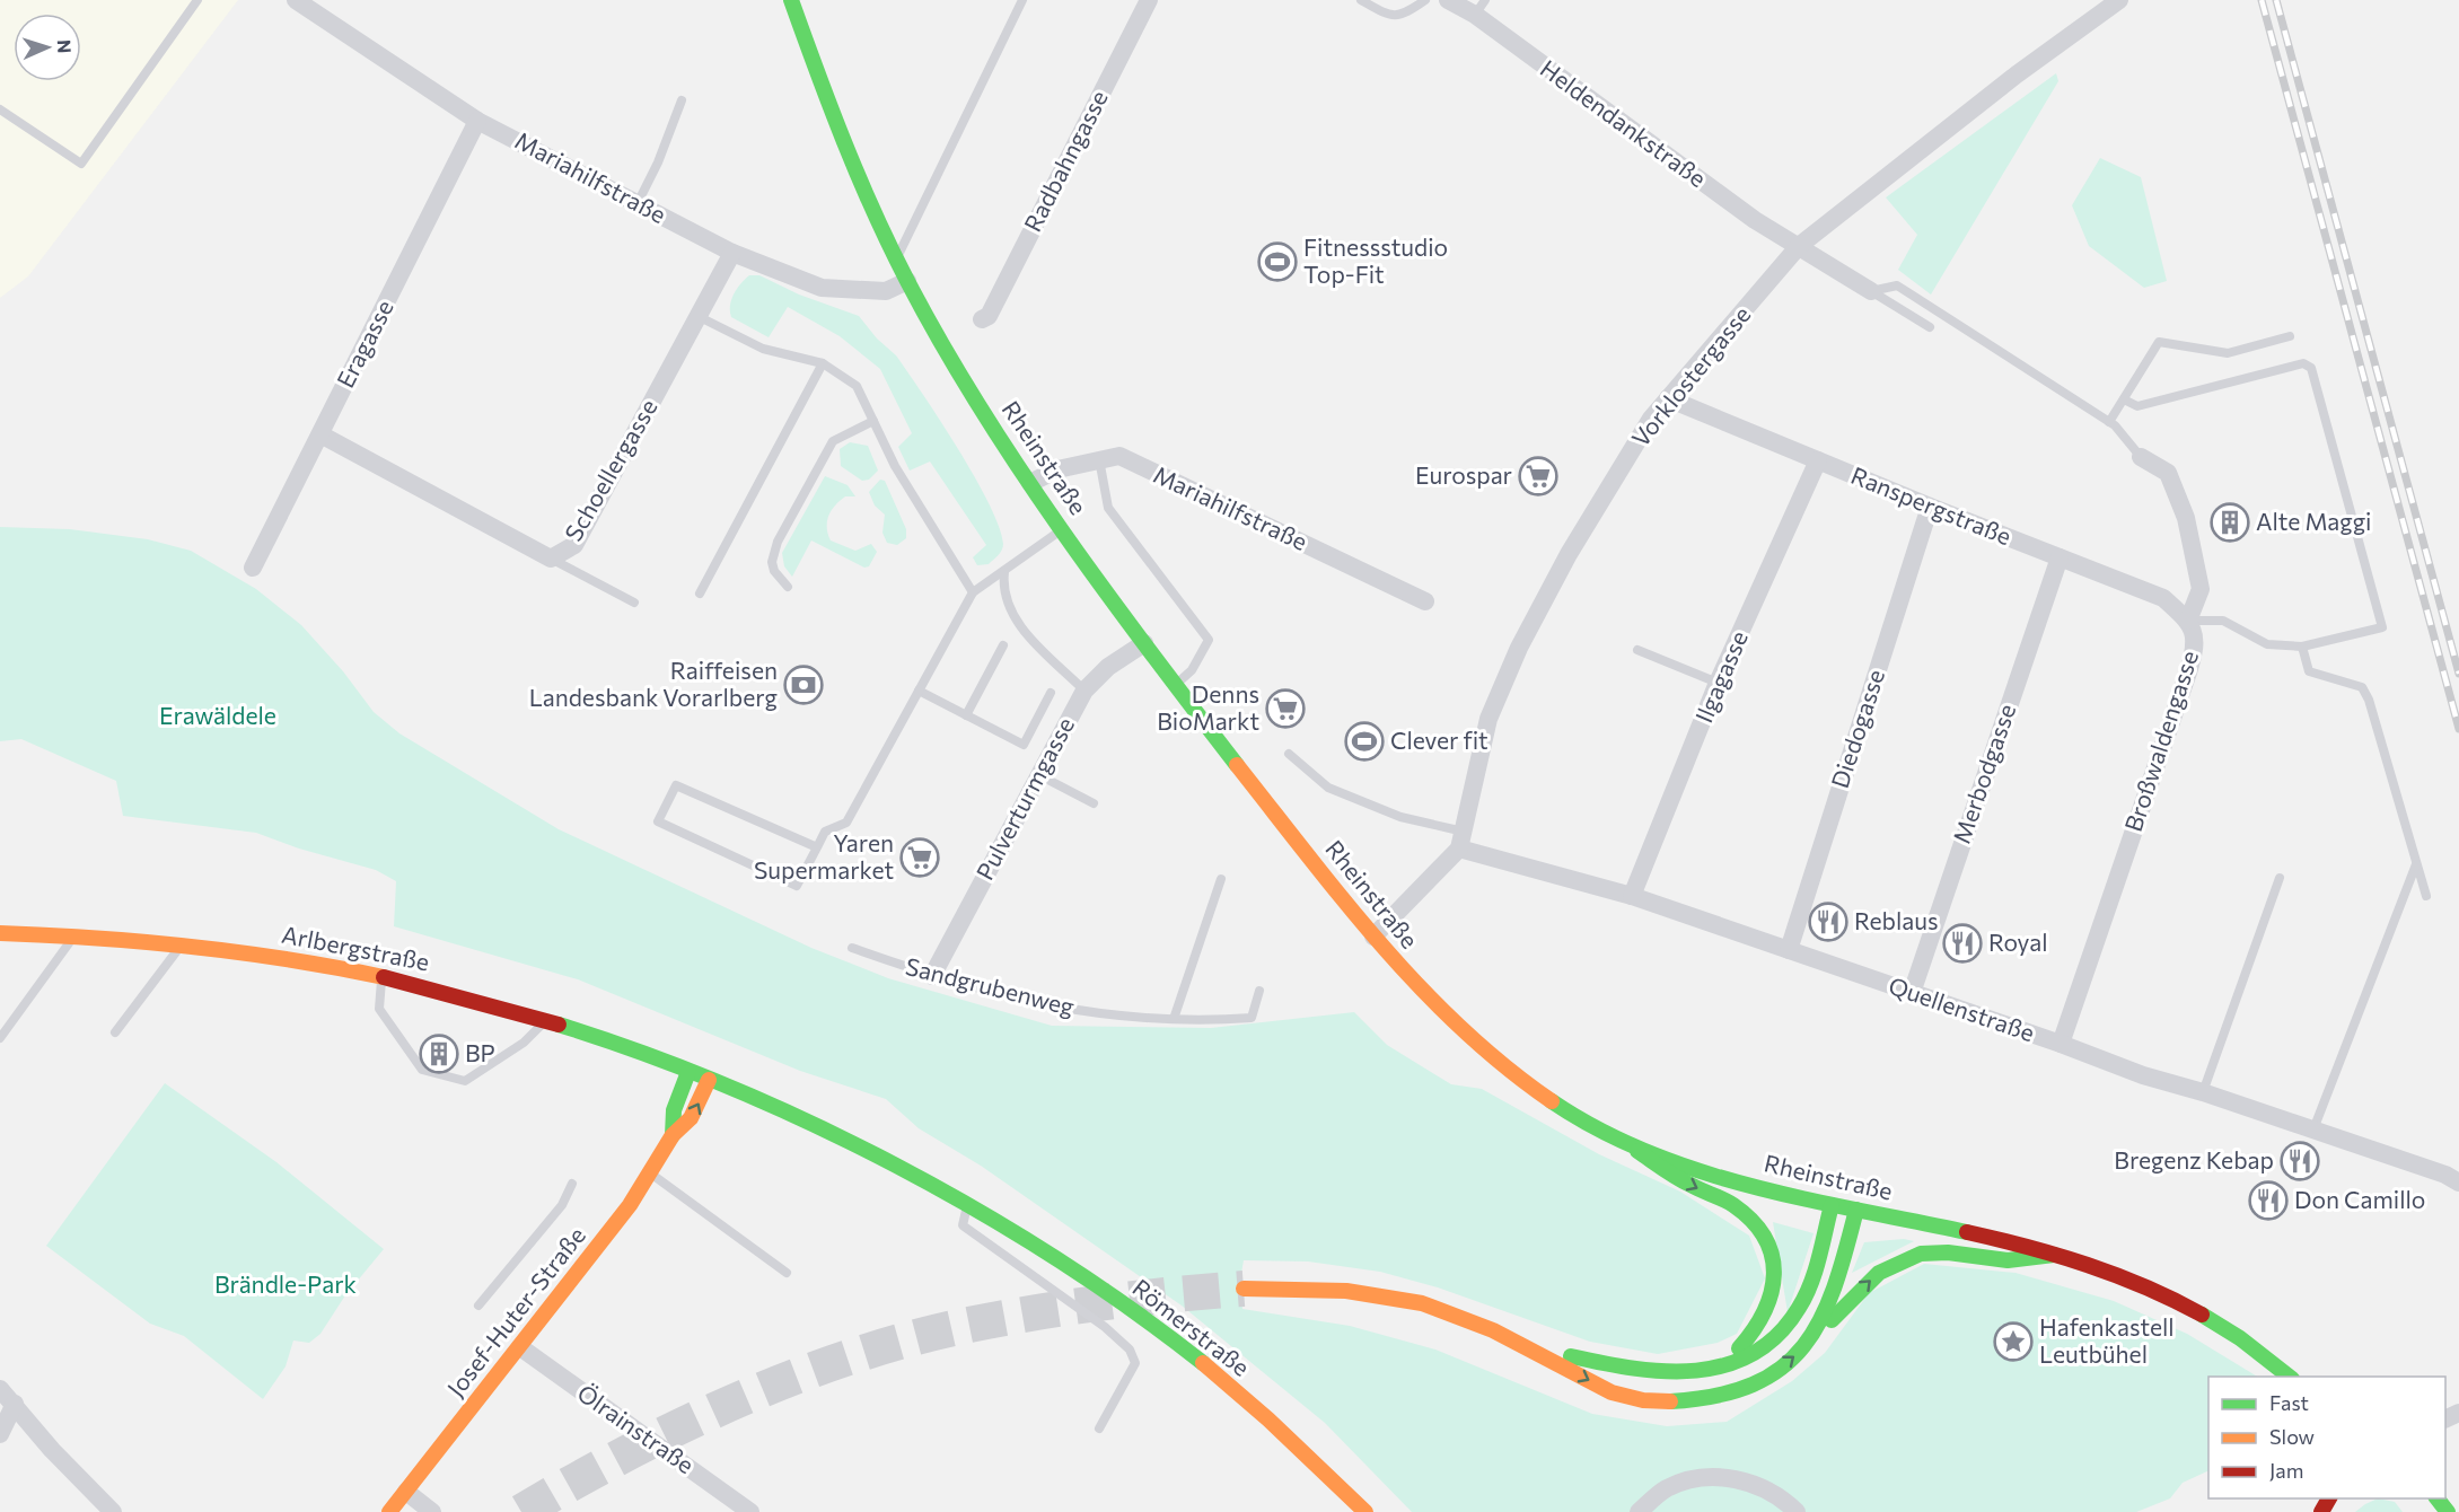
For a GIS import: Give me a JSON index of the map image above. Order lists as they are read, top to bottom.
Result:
{
  "streets": {
    "main road": [
      "Rheinstraße",
      "Arlbergstraße",
      "Josef-Huter-Straße",
      "Römerstraße"
    ],
    "street": [
      "Heldendankstraße",
      "Radbahngasse",
      "Mariahilfstraße",
      "Eragasse",
      "Vorklostergasse",
      "Schoellergasse",
      "Ranspergstraße",
      "Ilgagasse",
      "Diedogasse",
      "Broßwaldengasse",
      "Merbodgasse",
      "Pulverturmgasse",
      "Quellenstraße",
      "Ölrainstraße"
    ],
    "lane": ["Sandgrubenweg"]
  },
  "crossings": [
    ["Heldendankstraße", "Vorklostergasse"],
    ["Mariahilfstraße", "Eragasse"],
    ["Mariahilfstraße", "Rheinstraße"],
    ["Mariahilfstraße", "Schoellergasse"],
    ["Eragasse", "Schoellergasse"],
    ["Vorklostergasse", "Ranspergstraße"],
    ["Vorklostergasse", "Quellenstraße"],
    ["Rheinstraße", "Pulverturmgasse"],
    ["Ranspergstraße", "Ilgagasse"],
    ["Ranspergstraße", "Diedogasse"],
    ["Ranspergstraße", "Broßwaldengasse"],
    ["Ranspergstraße", "Merbodgasse"],
    ["Ilgagasse", "Quellenstraße"],
    ["Diedogasse", "Quellenstraße"],
    ["Broßwaldengasse", "Quellenstraße"],
    ["Merbodgasse", "Quellenstraße"],
    ["Pulverturmgasse", "Sandgrubenweg"],
    ["Arlbergstraße", "Josef-Huter-Straße"],
    ["Arlbergstraße", "Römerstraße"],
    ["Josef-Huter-Straße", "Römerstraße"],
    ["Josef-Huter-Straße", "Ölrainstraße"]
  ],
  "parks": ["Erawäldele", "Brändle-Park"],
  "places": {
    "sports": ["Fitnessstudio Top-Fit", "Clever fit"],
    "supermarket": ["Eurospar", "Denns BioMarkt", "Yaren Supermarket"],
    "building": ["Alte Maggi", "BP"],
    "bank": ["Raiffeisen Landesbank Vorarlberg"],
    "restaurant": [
      "Reblaus",
      "Royal",
      "Bregenz Kebap",
      "Don Camillo"
    ],
    "place": ["Hafenkastell Leutbühel"]
  },
  "legend": ["Fast", "Slow", "Jam"],
  "north": "right"
}
